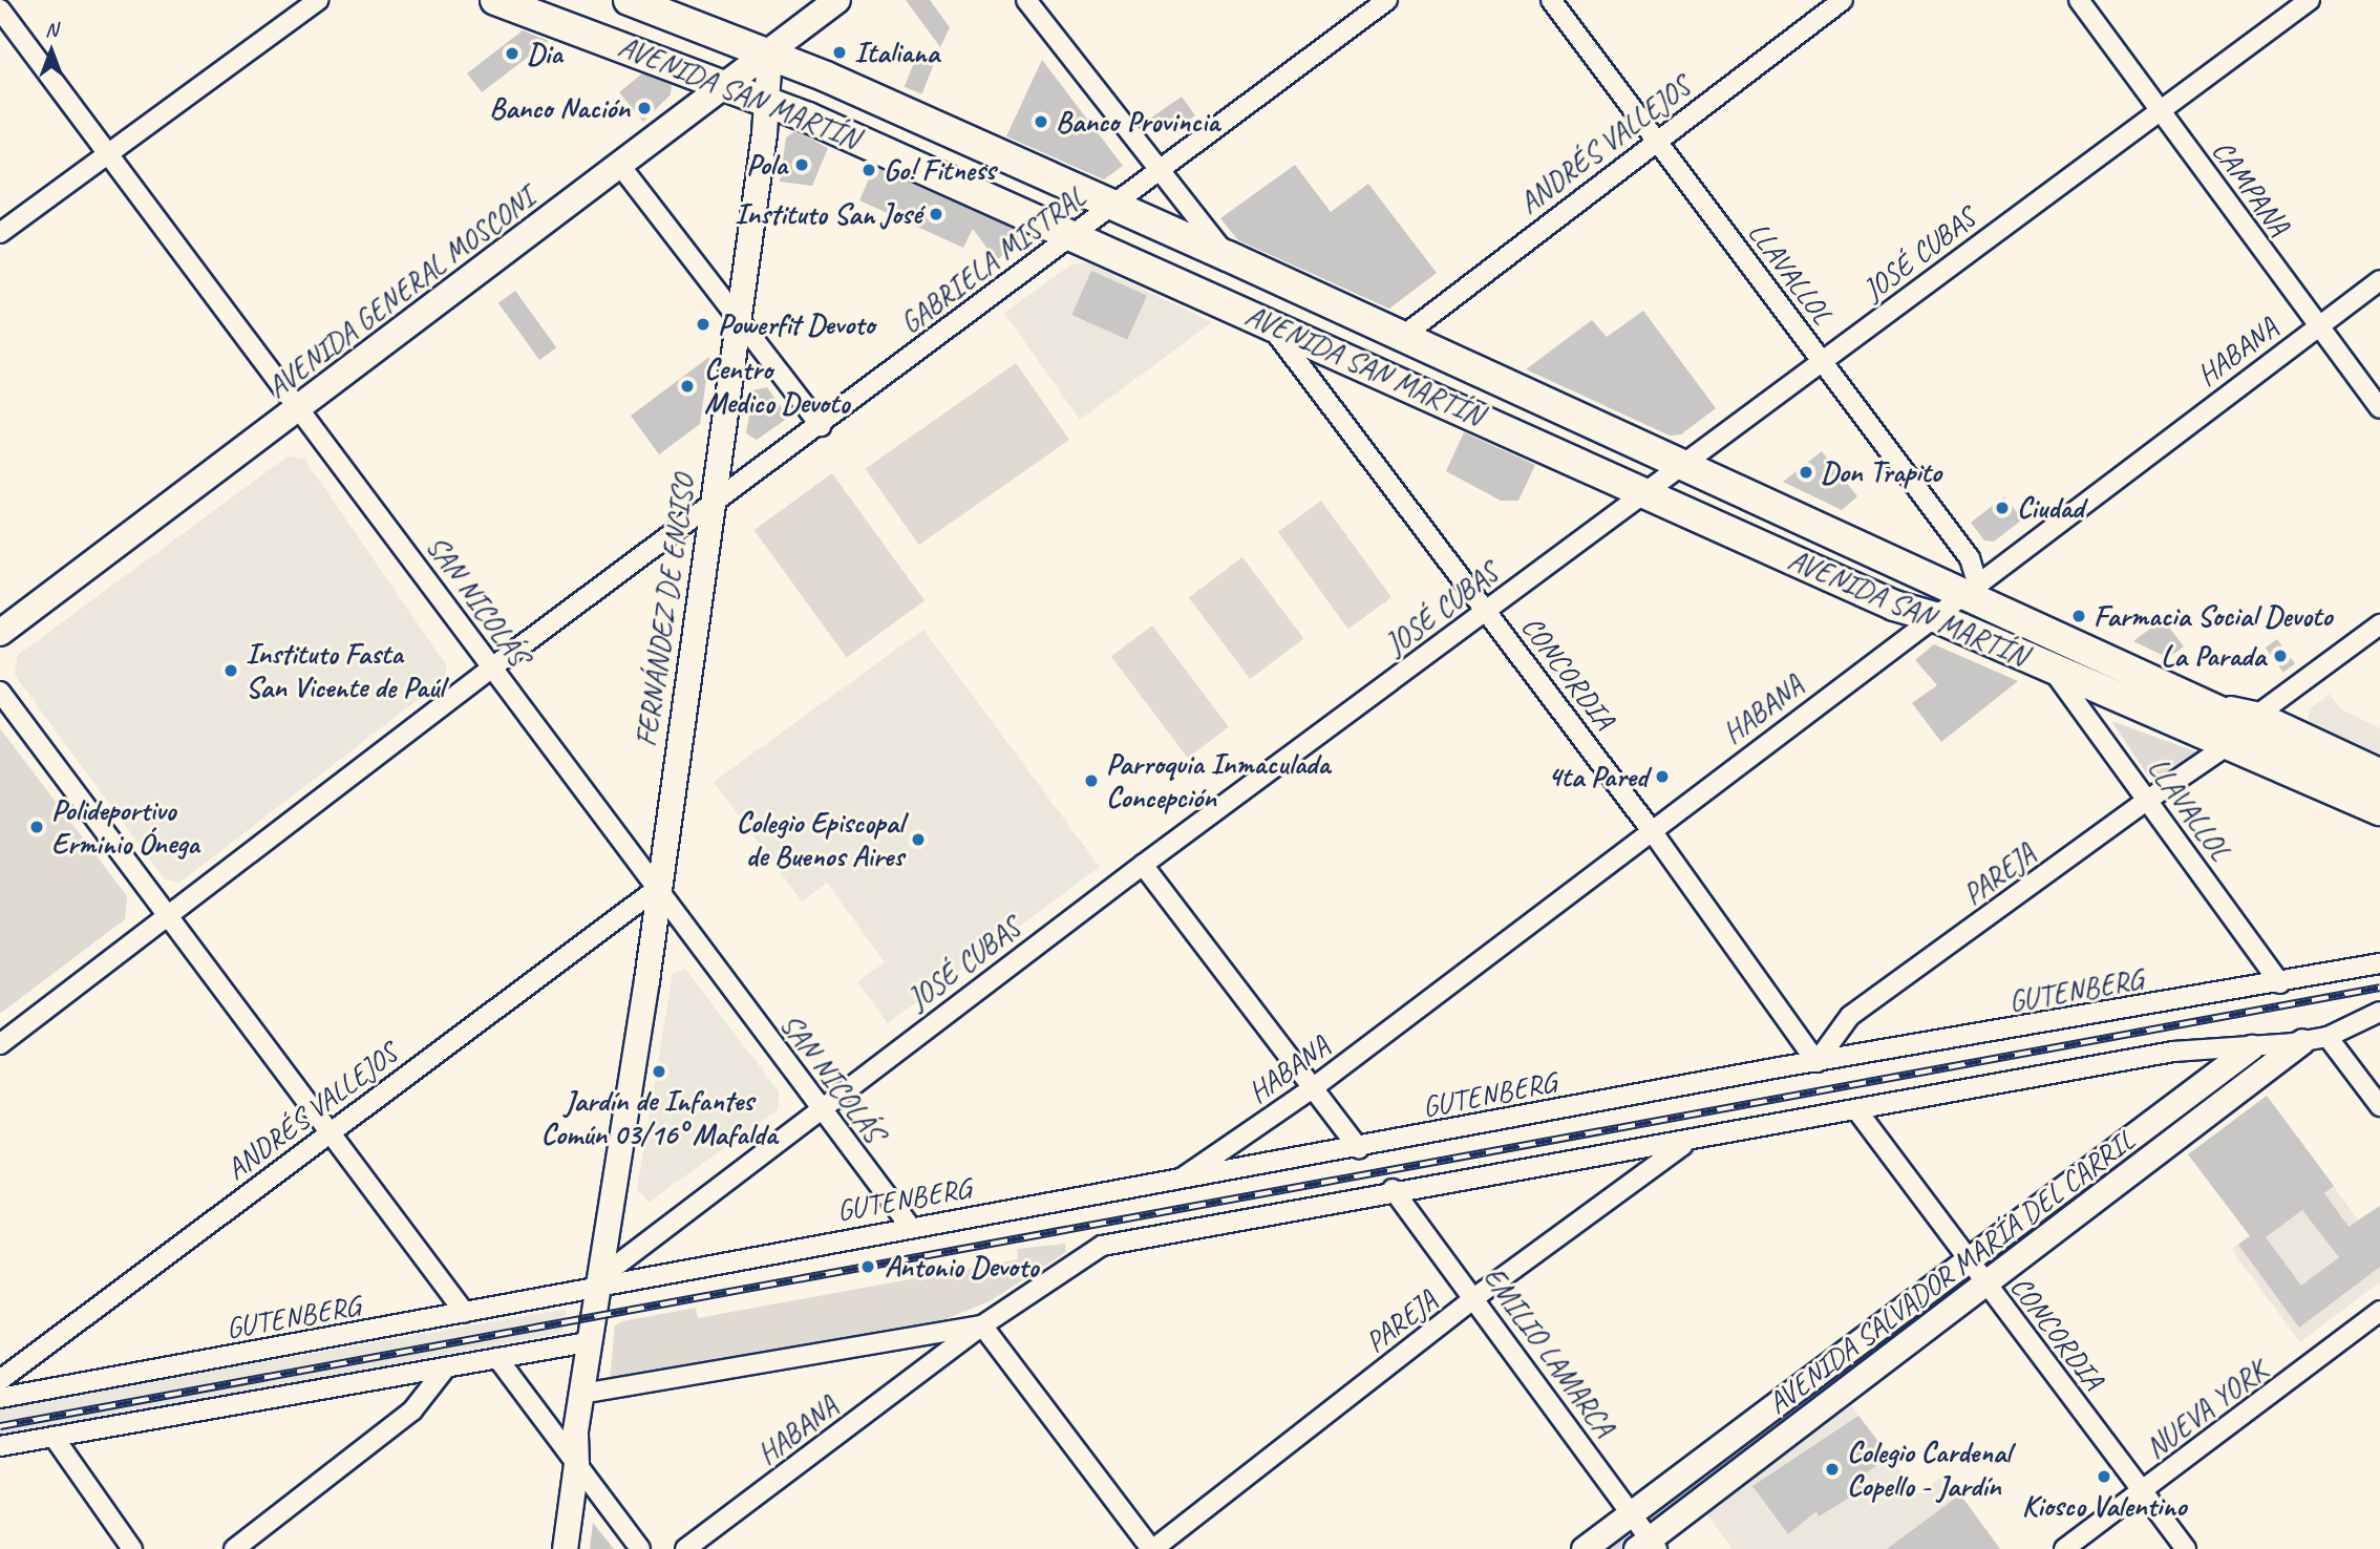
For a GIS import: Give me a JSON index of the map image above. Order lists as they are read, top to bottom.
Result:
{
  "streets": {
    "main road": ["AVENIDA SAN MARTÍN", "AVENIDA GENERAL MOSCONI"],
    "street": [
      "ANDRÉS VALLEJOS",
      "CAMPANA",
      "JOSÉ CUBAS",
      "GABRIELA MISTRAL",
      "LLAVALLOL",
      "HABANA",
      "SAN NICOLÁS",
      "FERNÁNDEZ DE ENCISO",
      "CONCORDIA",
      "PAREJA",
      "GUTENBERG",
      "AVENIDA SALVADOR MARÍA DEL CARRIL",
      "EMILIO LAMARCA",
      "NUEVA YORK"
    ]
  },
  "crossings": [
    ["AVENIDA SAN MARTÍN", "ANDRÉS VALLEJOS"],
    ["AVENIDA SAN MARTÍN", "JOSÉ CUBAS"],
    ["AVENIDA SAN MARTÍN", "GABRIELA MISTRAL"],
    ["AVENIDA SAN MARTÍN", "LLAVALLOL"],
    ["AVENIDA SAN MARTÍN", "AVENIDA GENERAL MOSCONI"],
    ["AVENIDA SAN MARTÍN", "HABANA"],
    ["AVENIDA SAN MARTÍN", "FERNÁNDEZ DE ENCISO"],
    ["AVENIDA SAN MARTÍN", "CONCORDIA"],
    ["AVENIDA SAN MARTÍN", "PAREJA"],
    ["ANDRÉS VALLEJOS", "LLAVALLOL"],
    ["ANDRÉS VALLEJOS", "SAN NICOLÁS"],
    ["ANDRÉS VALLEJOS", "FERNÁNDEZ DE ENCISO"],
    ["ANDRÉS VALLEJOS", "GUTENBERG"],
    ["CAMPANA", "JOSÉ CUBAS"],
    ["CAMPANA", "HABANA"],
    ["JOSÉ CUBAS", "LLAVALLOL"],
    ["JOSÉ CUBAS", "SAN NICOLÁS"],
    ["JOSÉ CUBAS", "FERNÁNDEZ DE ENCISO"],
    ["JOSÉ CUBAS", "CONCORDIA"],
    ["JOSÉ CUBAS", "GUTENBERG"],
    ["GABRIELA MISTRAL", "SAN NICOLÁS"],
    ["GABRIELA MISTRAL", "FERNÁNDEZ DE ENCISO"],
    ["LLAVALLOL", "HABANA"],
    ["LLAVALLOL", "PAREJA"],
    ["LLAVALLOL", "GUTENBERG"],
    ["AVENIDA GENERAL MOSCONI", "SAN NICOLÁS"],
    ["AVENIDA GENERAL MOSCONI", "FERNÁNDEZ DE ENCISO"],
    ["HABANA", "CONCORDIA"],
    ["HABANA", "GUTENBERG"],
    ["HABANA", "EMILIO LAMARCA"],
    ["SAN NICOLÁS", "FERNÁNDEZ DE ENCISO"],
    ["SAN NICOLÁS", "GUTENBERG"],
    ["FERNÁNDEZ DE ENCISO", "GUTENBERG"],
    ["CONCORDIA", "PAREJA"],
    ["CONCORDIA", "GUTENBERG"],
    ["CONCORDIA", "AVENIDA SALVADOR MARÍA DEL CARRIL"],
    ["CONCORDIA", "NUEVA YORK"],
    ["PAREJA", "GUTENBERG"],
    ["PAREJA", "EMILIO LAMARCA"],
    ["AVENIDA SALVADOR MARÍA DEL CARRIL", "EMILIO LAMARCA"]
  ],
  "places": [
    "Italiana",
    "Dia",
    "Banco Nación",
    "Banco Provincia",
    "Pola",
    "Go! Fitness",
    "Instituto San José",
    "Powerfit Devoto",
    "Centro Medico Devoto",
    "Don Trapito",
    "Ciudad",
    "Farmacia Social Devoto",
    "La Parada",
    "Instituto Fasta San Vicente de Paúl",
    "4ta Pared",
    "Parroquia Inmaculada Concepción",
    "Polideportivo Erminio Ónega",
    "Colegio Episcopal de Buenos Aires",
    "Jardín de Infantes Común 03/16° Mafalda",
    "Antonio Devoto",
    "Colegio Cardenal Copello - Jardín",
    "Kiosco Valentino"
  ],
  "north": "top"
}
